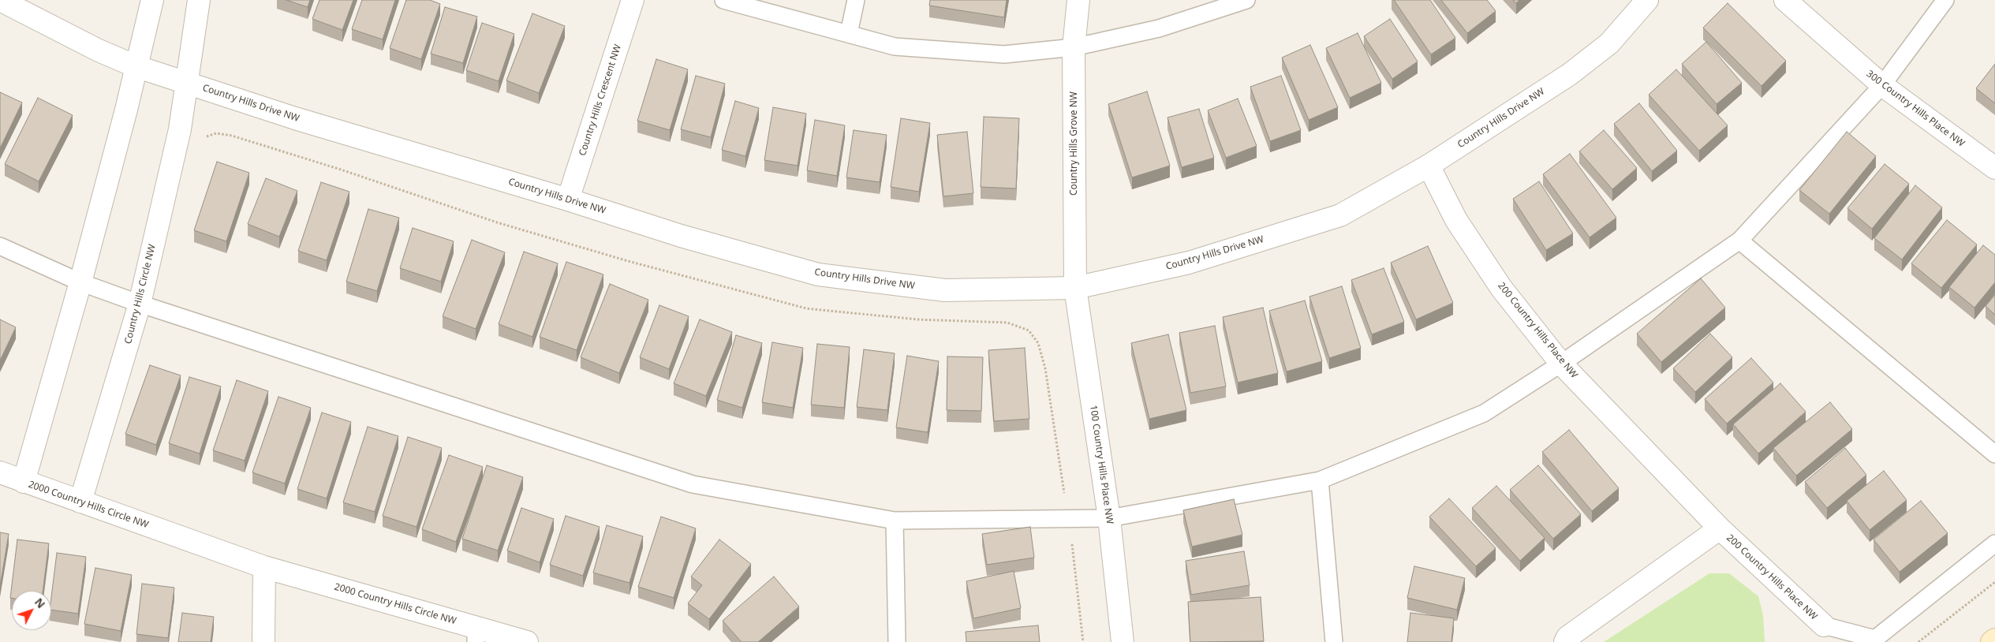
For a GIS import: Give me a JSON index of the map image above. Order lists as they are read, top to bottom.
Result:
{
  "streets": {
    "street": [
      "Country Hills Crescent NW",
      "Country Hills Drive NW",
      "300 Country Hills Place NW",
      "Country Hills Grove NW",
      "Country Hills Circle NW",
      "200 Country Hills Place NW",
      "100 Country Hills Place NW",
      "2000 Country Hills Circle NW"
    ]
  },
  "crossings": [
    ["Country Hills Crescent NW", "Country Hills Drive NW"],
    ["Country Hills Drive NW", "Country Hills Grove NW"],
    ["Country Hills Drive NW", "Country Hills Circle NW"],
    ["Country Hills Drive NW", "200 Country Hills Place NW"],
    ["Country Hills Drive NW", "100 Country Hills Place NW"],
    ["Country Hills Grove NW", "100 Country Hills Place NW"],
    ["Country Hills Circle NW", "2000 Country Hills Circle NW"]
  ],
  "north": "top right"
}
